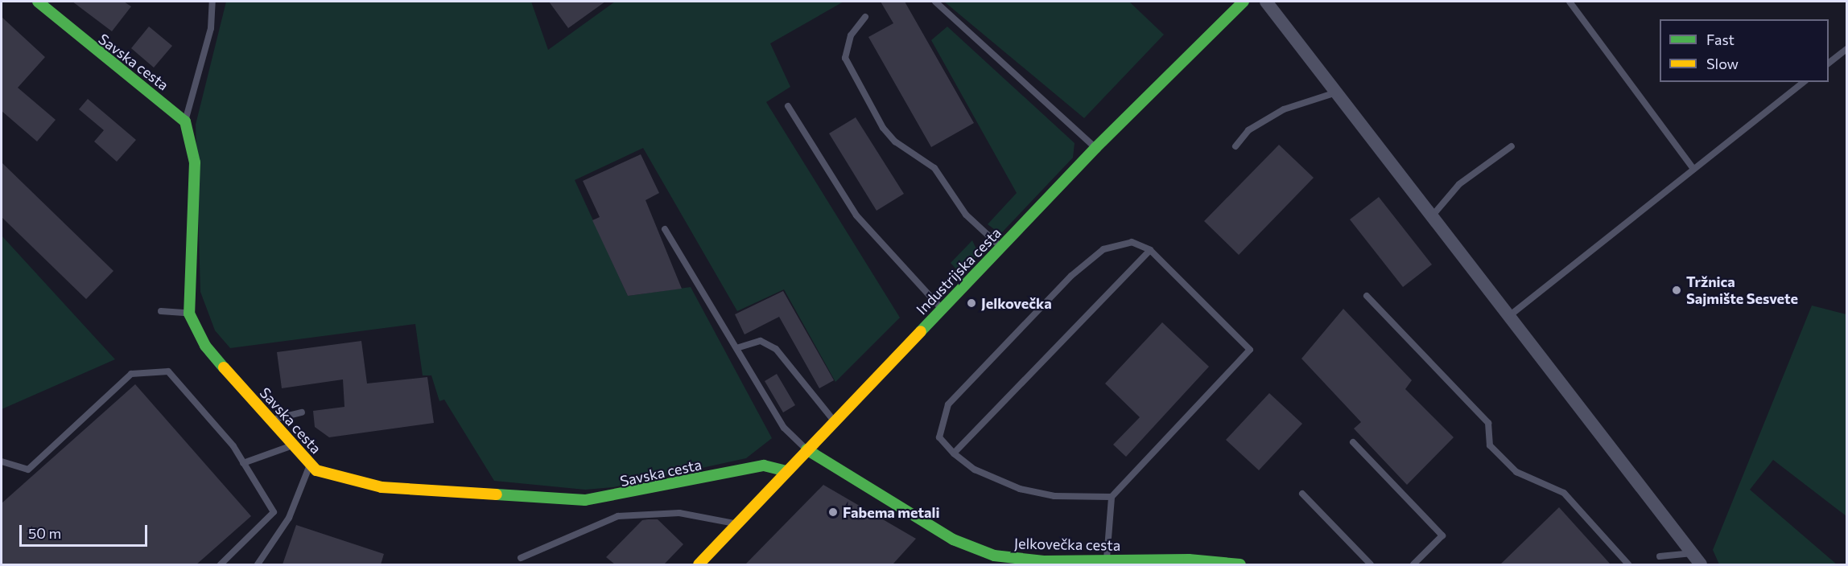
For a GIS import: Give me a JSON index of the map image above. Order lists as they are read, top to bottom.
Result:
{
  "streets": {
    "street": ["Savska cesta", "Industrijska cesta", "Jelkovečka cesta"]
  },
  "crossings": [
    ["Savska cesta", "Industrijska cesta"],
    ["Industrijska cesta", "Jelkovečka cesta"]
  ],
  "places": ["Tržnica Sajmište Sesvete", "Jelkovečka", "Fabema metali"],
  "legend": ["Fast", "Slow"],
  "scale_bar": "50 m"
}
